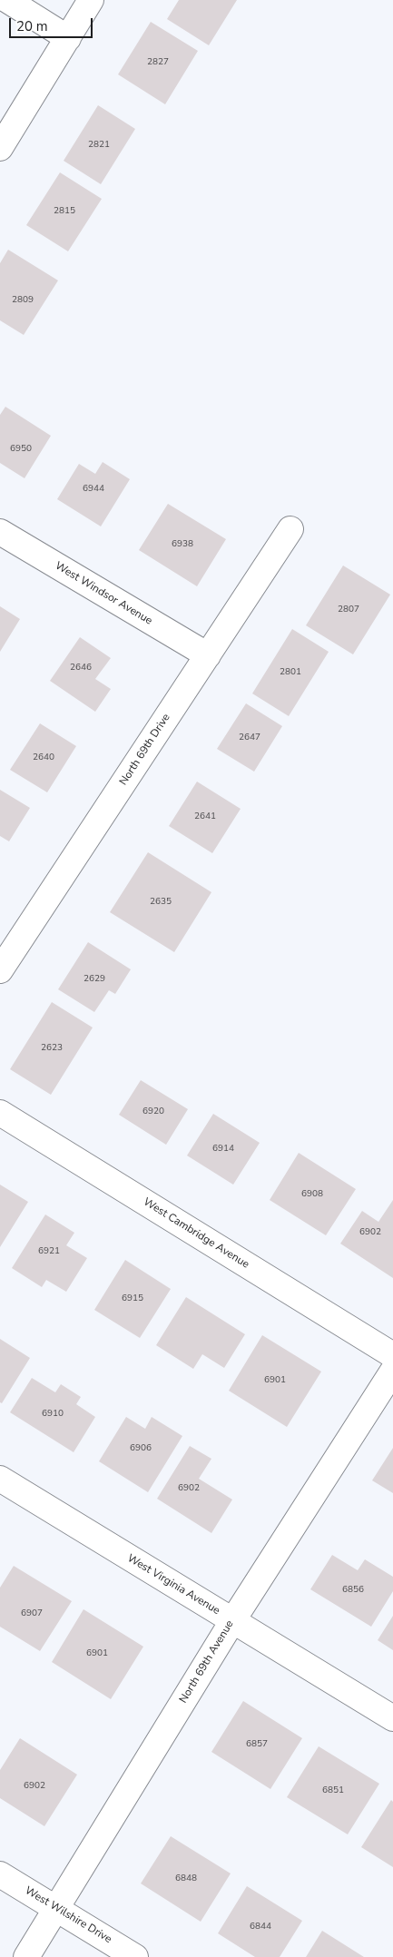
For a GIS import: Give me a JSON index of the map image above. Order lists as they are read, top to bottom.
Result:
{
  "streets": {
    "street": [
      "West Windsor Avenue",
      "North 69th Drive",
      "West Cambridge Avenue",
      "West Virginia Avenue",
      "North 69th Avenue",
      "West Wilshire Drive"
    ]
  },
  "crossings": [
    ["West Windsor Avenue", "North 69th Drive"],
    ["West Virginia Avenue", "North 69th Avenue"],
    ["North 69th Avenue", "West Wilshire Drive"]
  ],
  "house_numbers": [
    "2827",
    "2821",
    "2815",
    "2809",
    "6950",
    "6944",
    "6938",
    "2807",
    "2646",
    "2801",
    "2647",
    "2640",
    "2641",
    "2635",
    "2629",
    "2623",
    "6920",
    "6914",
    "6908",
    "6902",
    "6921",
    "6915",
    "6901",
    "6910",
    "6906",
    "6902",
    "6856",
    "6907",
    "6901",
    "6857",
    "6902",
    "6851",
    "6848",
    "6844"
  ],
  "scale_bar": "20 m"
}
